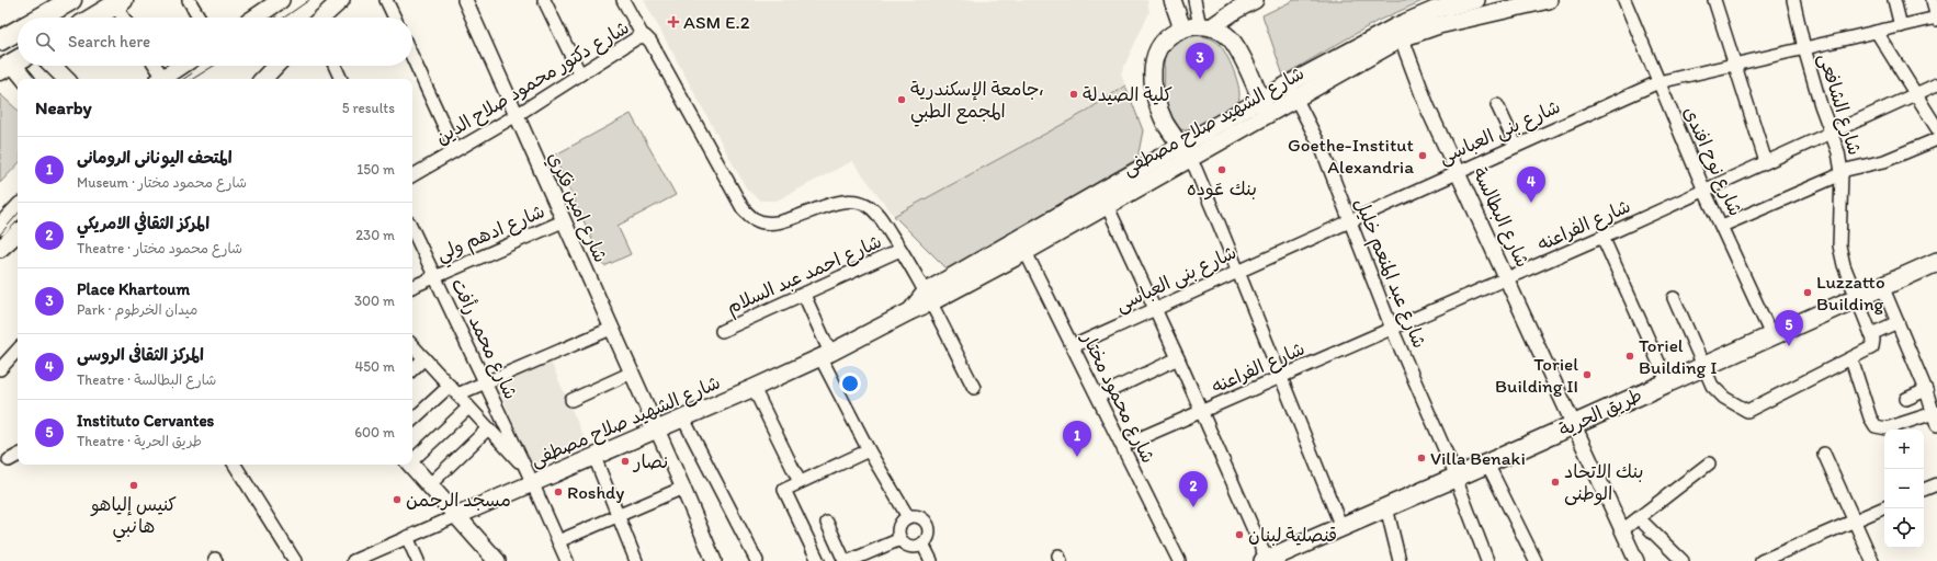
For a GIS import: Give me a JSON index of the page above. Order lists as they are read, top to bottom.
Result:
{
  "streets": {
    "main road": ["شارع الشهيد صلاح مصطفى", "طريق الحرية"],
    "street": [
      "شارع دكتور محمود صلاح الدين",
      "شارع الشافعى",
      "شارع بنى العباسى",
      "شارع نوح افندى",
      "شارع امين فكري",
      "شارع البطالسة",
      "شارع الفراعنه",
      "شارع ادهم ولي",
      "شارع عبد المنعم خليل",
      "شارع احمد عبد السلام",
      "شارع محمد رأفت",
      "شارع محمود مختار"
    ]
  },
  "crossings": [
    ["شارع دكتور محمود صلاح الدين", "شارع امين فكري"],
    ["شارع دكتور محمود صلاح الدين", "شارع احمد عبد السلام"],
    ["شارع الشافعى", "شارع بنى العباسى"],
    ["شارع الشافعى", "شارع الفراعنه"],
    ["شارع الشافعى", "طريق الحرية"],
    ["شارع الشهيد صلاح مصطفى", "شارع امين فكري"],
    ["شارع الشهيد صلاح مصطفى", "شارع البطالسة"],
    ["شارع الشهيد صلاح مصطفى", "شارع عبد المنعم خليل"],
    ["شارع الشهيد صلاح مصطفى", "شارع محمد رأفت"],
    ["شارع الشهيد صلاح مصطفى", "شارع محمود مختار"],
    ["شارع بنى العباسى", "شارع نوح افندى"],
    ["شارع بنى العباسى", "شارع البطالسة"],
    ["شارع بنى العباسى", "شارع عبد المنعم خليل"],
    ["شارع بنى العباسى", "شارع محمود مختار"],
    ["شارع نوح افندى", "شارع الفراعنه"],
    ["شارع نوح افندى", "طريق الحرية"],
    ["شارع امين فكري", "شارع ادهم ولي"],
    ["شارع البطالسة", "شارع الفراعنه"],
    ["شارع البطالسة", "طريق الحرية"],
    ["شارع الفراعنه", "شارع عبد المنعم خليل"],
    ["شارع الفراعنه", "شارع محمود مختار"],
    ["شارع ادهم ولي", "شارع محمد رأفت"],
    ["شارع عبد المنعم خليل", "طريق الحرية"]
  ],
  "places": {
    "health": ["ASM E.2"],
    "other": [
      "كلية الصيدلة",
      "جامعة الإسكندرية، المجمع الطبي",
      "Goethe-Institut Alexandria",
      "بنك عَوده",
      "Luzzatto Building",
      "Toriel Building I",
      "Toriel Building II",
      "Villa Benaki",
      "نصار",
      "بنك الاتحاد الوطنى",
      "كنيس إلياهو هانبي",
      "Roshdy",
      "مسجد الرحمن",
      "قنصلية لبنان"
    ]
  },
  "page": {
    "search": "Search here",
    "pins": [
      "3",
      "4",
      "5",
      "1",
      "2"
    ],
    "heading": ["Nearby", "5 results"],
    "list": [
      {
        "mark": "1",
        "name": "المتحف اليونانى الرومانى",
        "note": "Museum · شارع محمود مختار",
        "value": "150 m"
      },
      {
        "mark": "2",
        "name": "المركز الثقافي الامريكي",
        "note": "Theatre · شارع محمود مختار",
        "value": "230 m"
      },
      {
        "mark": "3",
        "name": "Place Khartoum",
        "note": "Park · ميدان الخرطوم",
        "value": "300 m"
      },
      {
        "mark": "4",
        "name": "المركز الثقافى الروسى",
        "note": "Theatre · شارع البطالسة",
        "value": "450 m"
      },
      {
        "mark": "5",
        "name": "Instituto Cervantes",
        "note": "Theatre · طريق الحرية",
        "value": "600 m"
      }
    ],
    "map_buttons": ["+", "−"]
  }
}
